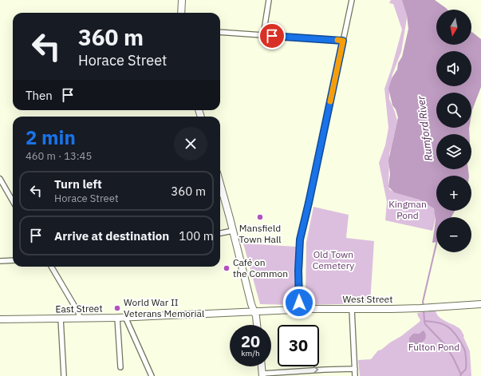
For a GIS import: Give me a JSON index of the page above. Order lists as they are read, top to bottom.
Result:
{
  "streets": {
    "main road": ["West Street", "East Street"]
  },
  "crossings": [
    ["West Street", "East Street"]
  ],
  "water": ["Rumford River"],
  "parks": ["Kingman Pond", "Old Town Cemetery", "Fulton Pond"],
  "places": ["Mansfield Town Hall", "Café on the Common", "World War II Veterans Memorial"],
  "north": "bottom",
  "page": {
    "map_buttons": ["+", "−"],
    "turn": ["360 m", "Horace Street"],
    "then": "Then",
    "heading": ["2 min", "460 m · 13:45"],
    "list": [
      {
        "name": "Turn left",
        "note": "Horace Street",
        "value": "360 m"
      },
      {
        "name": "Arrive at destination",
        "value": "100 m"
      }
    ],
    "speed": "20 km/h",
    "limit": "30"
  }
}
